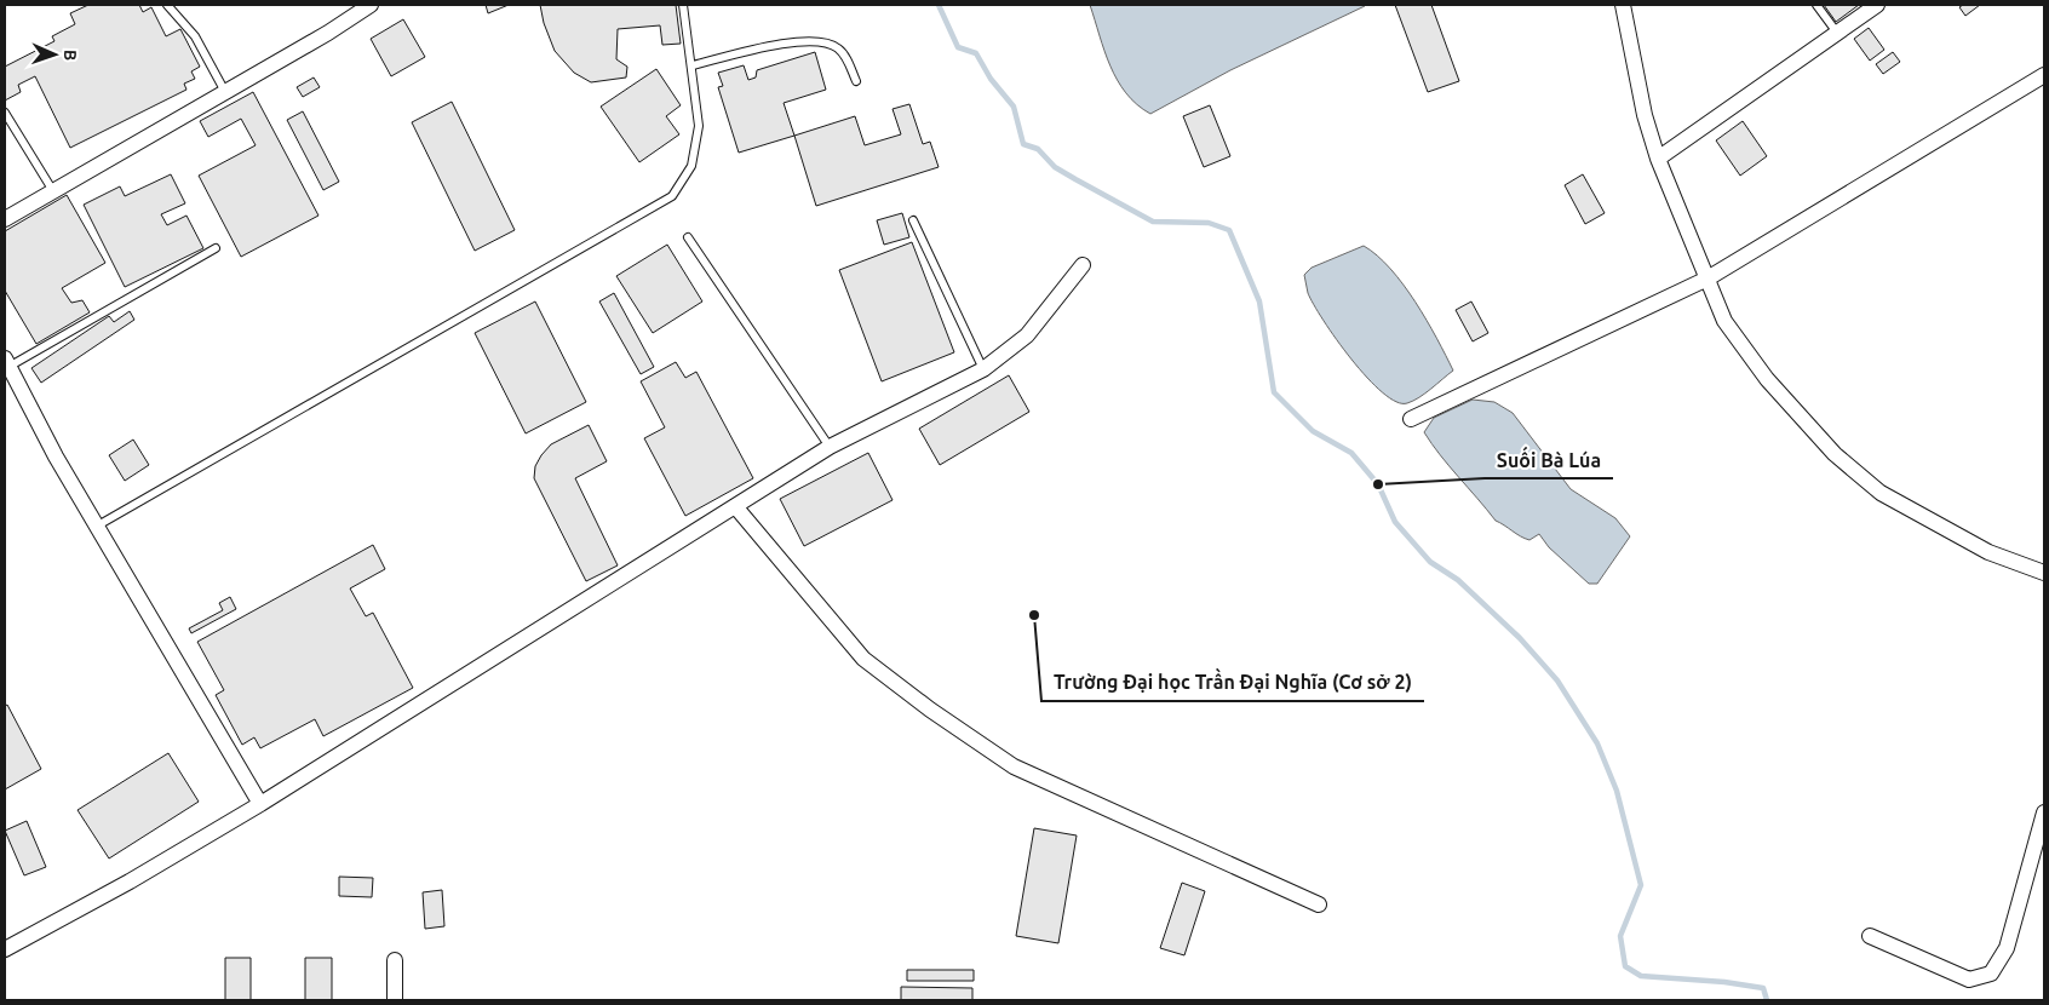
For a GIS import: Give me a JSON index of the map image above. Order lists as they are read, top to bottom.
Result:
{
  "places": ["Suối Bà Lúa", "Trường Đại học Trần Đại Nghĩa (Cơ sở 2)"],
  "north": "right"
}
